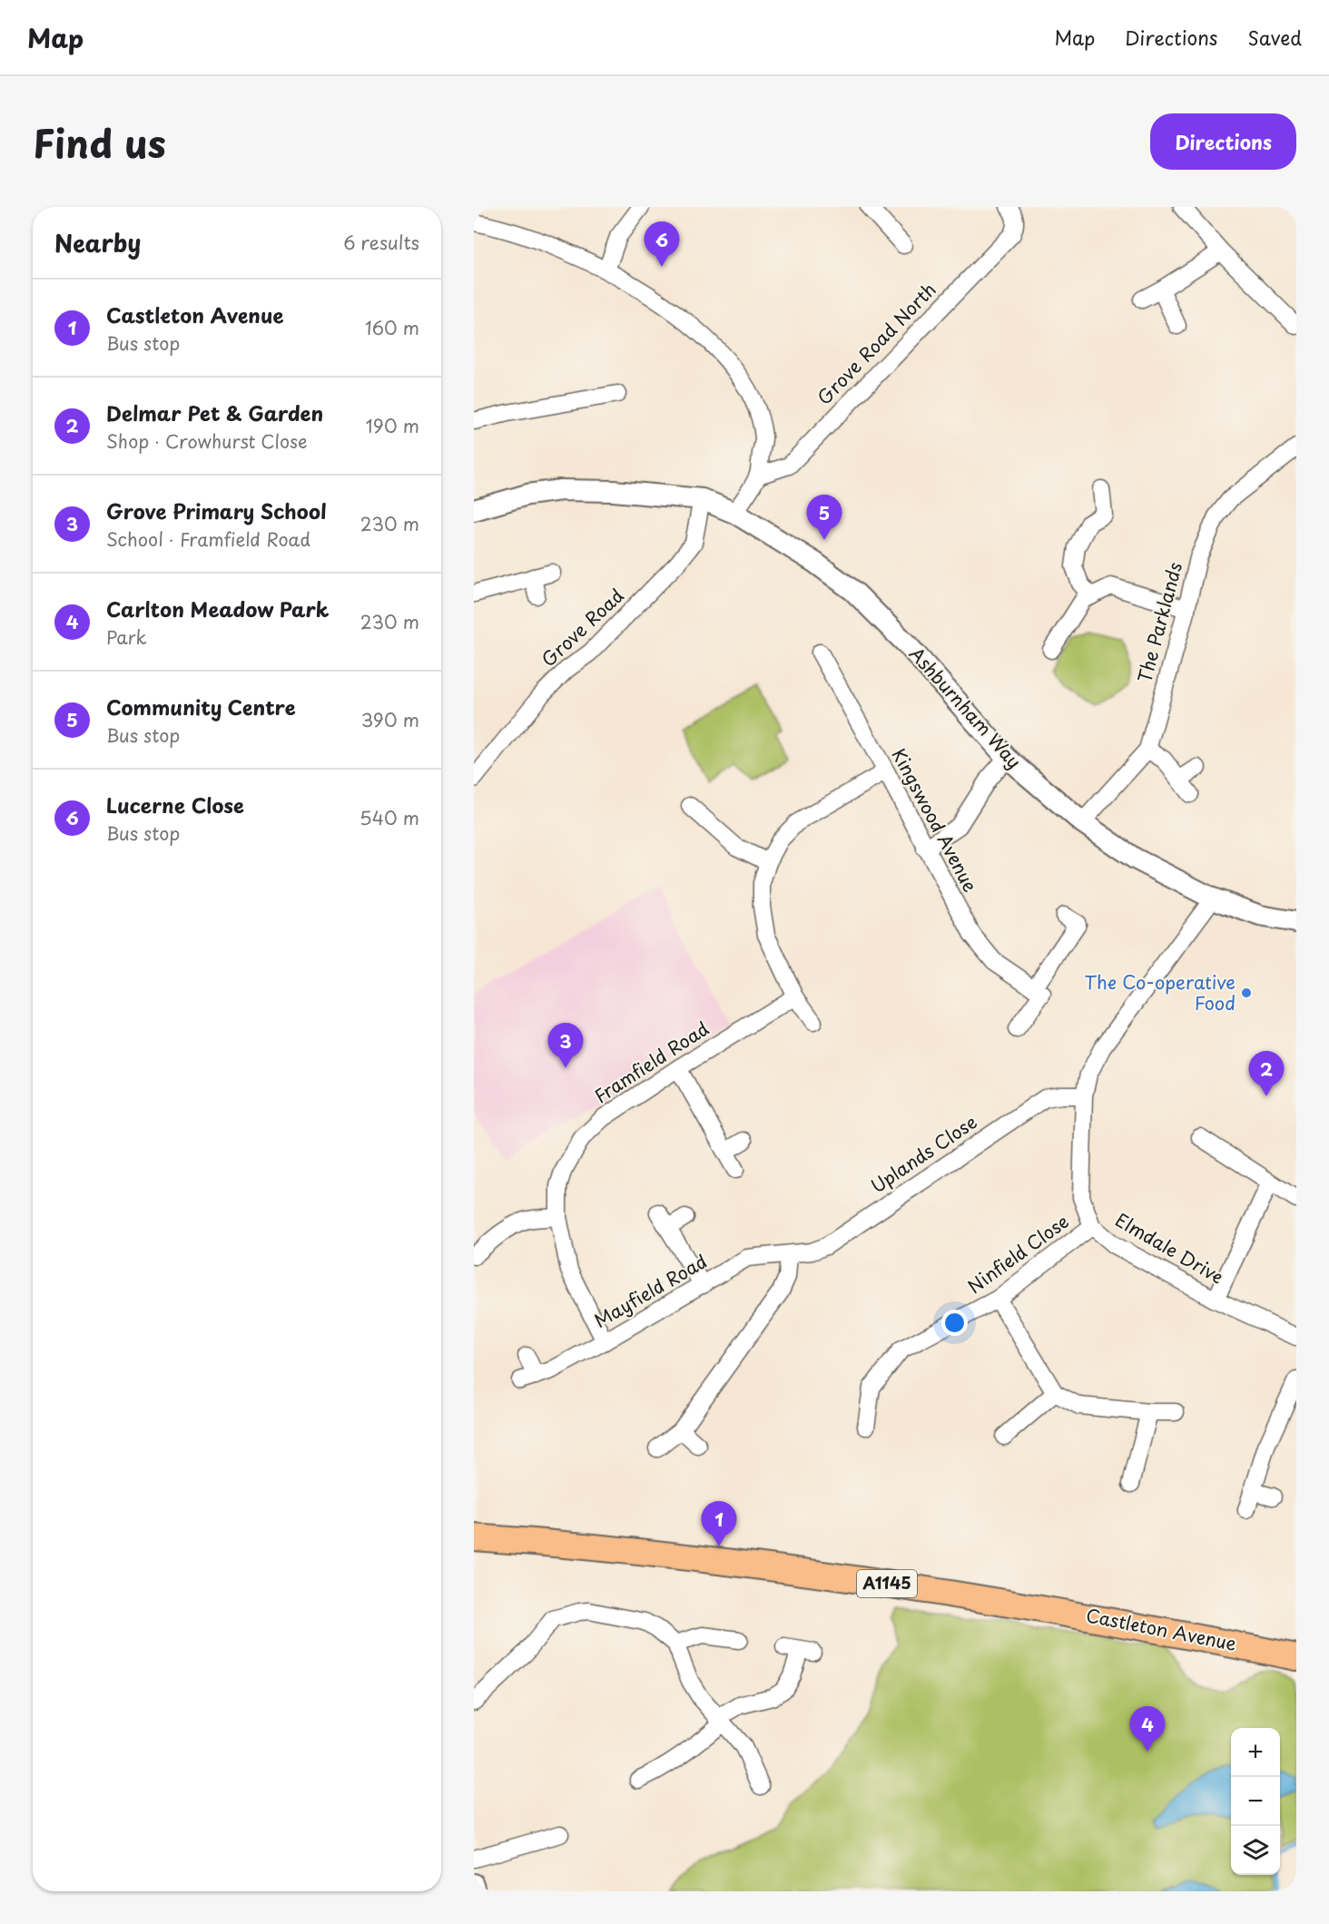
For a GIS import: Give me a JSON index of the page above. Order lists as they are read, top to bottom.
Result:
{
  "streets": {
    "main road": ["A1145", "Castleton Avenue"],
    "street": [
      "Grove Road North",
      "The Parklands",
      "Grove Road",
      "Ashburnham Way",
      "Kingswood Avenue",
      "Framfield Road",
      "Uplands Close",
      "Elmdale Drive",
      "Ninfield Close",
      "Mayfield Road"
    ]
  },
  "crossings": [
    ["The Parklands", "Ashburnham Way"],
    ["Grove Road", "Ashburnham Way"],
    ["Ashburnham Way", "Elmdale Drive"],
    ["Framfield Road", "Mayfield Road"],
    ["Uplands Close", "Elmdale Drive"],
    ["Uplands Close", "Mayfield Road"],
    ["Elmdale Drive", "Ninfield Close"]
  ],
  "places": ["The Co-operative Food"],
  "page": {
    "header": "Map",
    "nav": ["Map", "Directions", "Saved"],
    "title": "Find us",
    "buttons": "Directions",
    "heading": ["Nearby", "6 results"],
    "pins": [
      "6",
      "5",
      "3",
      "2",
      "1",
      "4"
    ],
    "list": [
      {
        "mark": "1",
        "name": "Castleton Avenue",
        "note": "Bus stop",
        "value": "160 m"
      },
      {
        "mark": "2",
        "name": "Delmar Pet & Garden",
        "note": "Shop · Crowhurst Close",
        "value": "190 m"
      },
      {
        "mark": "3",
        "name": "Grove Primary School",
        "note": "School · Framfield Road",
        "value": "230 m"
      },
      {
        "mark": "4",
        "name": "Carlton Meadow Park",
        "note": "Park",
        "value": "230 m"
      },
      {
        "mark": "5",
        "name": "Community Centre",
        "note": "Bus stop",
        "value": "390 m"
      },
      {
        "mark": "6",
        "name": "Lucerne Close",
        "note": "Bus stop",
        "value": "540 m"
      }
    ],
    "map_buttons": ["+", "−"]
  }
}
